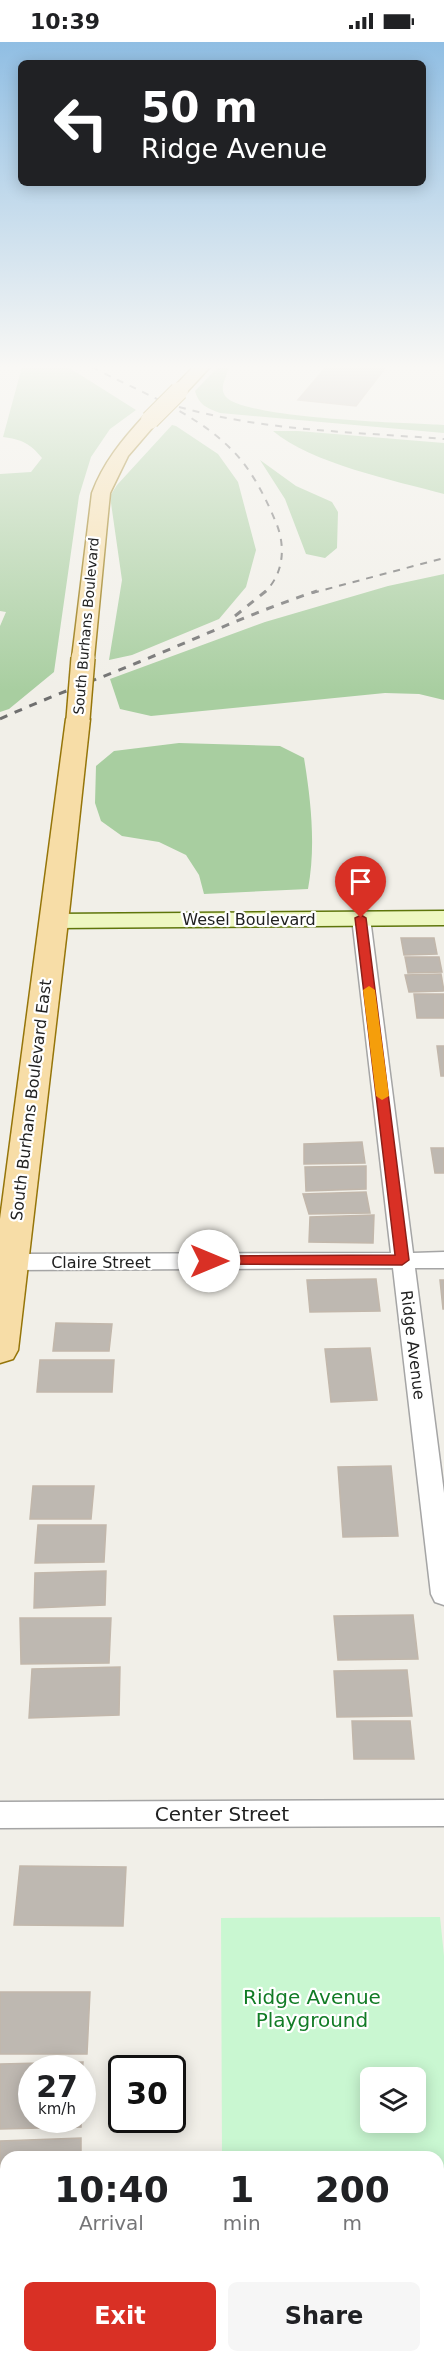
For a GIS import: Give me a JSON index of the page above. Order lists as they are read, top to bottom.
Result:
{
  "streets": {
    "main road": ["South Burhans Boulevard", "Wesel Boulevard", "South Burhans Boulevard East"],
    "street": ["Claire Street", "Ridge Avenue", "Center Street"]
  },
  "crossings": [
    ["South Burhans Boulevard", "Wesel Boulevard"],
    ["South Burhans Boulevard", "South Burhans Boulevard East"],
    ["Wesel Boulevard", "South Burhans Boulevard East"],
    ["Wesel Boulevard", "Ridge Avenue"],
    ["South Burhans Boulevard East", "Claire Street"],
    ["Claire Street", "Ridge Avenue"]
  ],
  "parks": ["Ridge Avenue Playground"],
  "page": {
    "status": "10:39",
    "turn": ["50 m", "Ridge Avenue"],
    "speed": "27 km/h",
    "limit": "30",
    "eta": [
      "10:40",
      "Arrival",
      "1",
      "min",
      "200",
      "m"
    ],
    "buttons": ["Exit", "Share"]
  }
}
